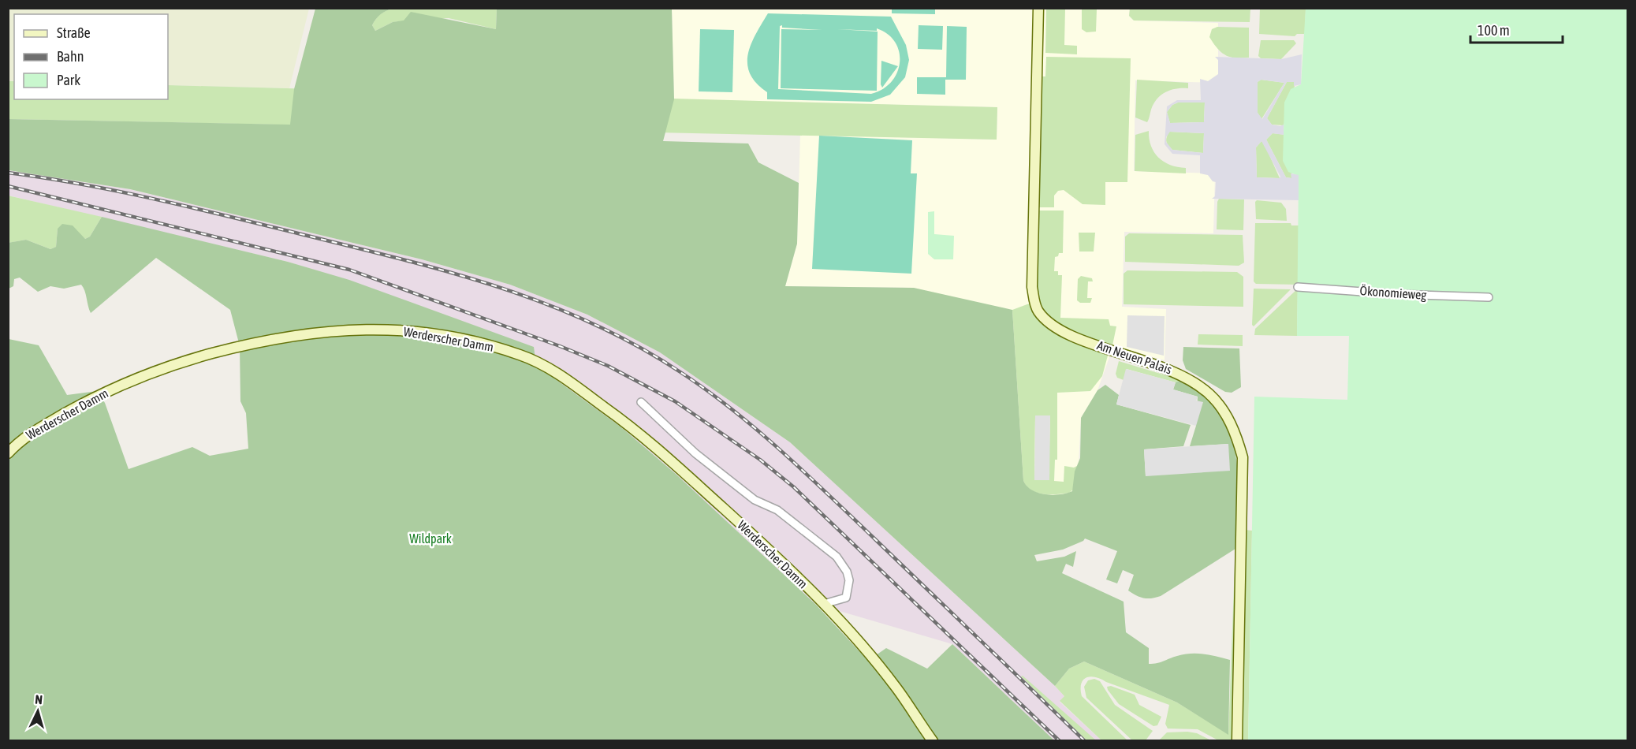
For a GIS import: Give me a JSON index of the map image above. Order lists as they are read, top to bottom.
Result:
{
  "streets": {
    "street": ["Ökonomieweg", "Werderscher Damm", "Am Neuen Palais"]
  },
  "parks": ["Wildpark"],
  "legend": ["Straße", "Bahn", "Park"],
  "scale_bar": "100 m",
  "north": "top"
}
